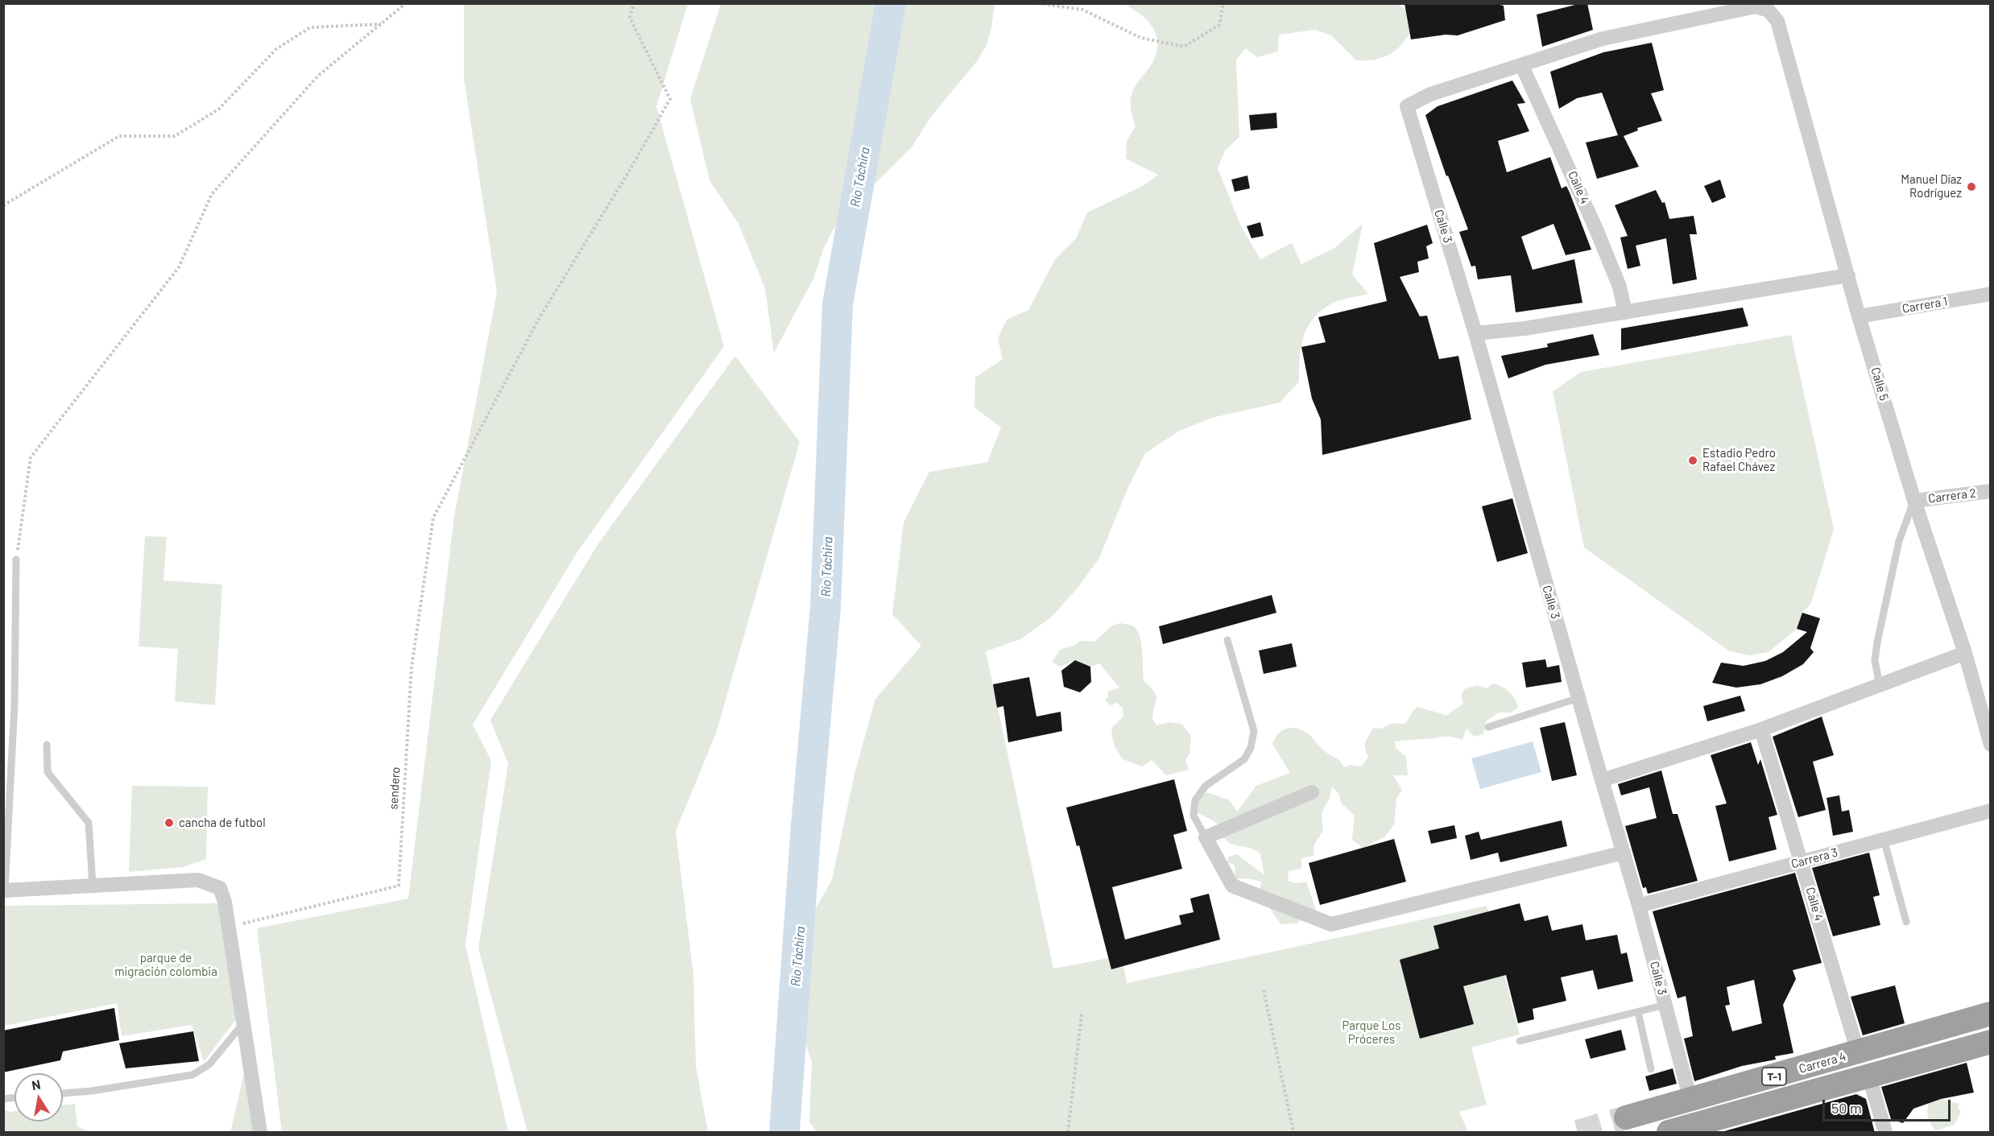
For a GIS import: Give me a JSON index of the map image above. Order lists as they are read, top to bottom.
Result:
{
  "streets": {
    "highway": ["Carrera 4", "T-1"],
    "street": [
      "Calle 4",
      "Calle 3",
      "Carrera 1",
      "Calle 5",
      "Carrera 2",
      "Carrera 3"
    ],
    "path": ["sendero"]
  },
  "crossings": [
    ["Calle 4", "Calle 3"],
    ["Calle 4", "Calle 5"],
    ["Calle 4", "Carrera 3"],
    ["Calle 4", "Carrera 4"],
    ["Calle 3", "Calle 5"],
    ["Calle 3", "Carrera 3"],
    ["Calle 3", "Carrera 4"],
    ["Carrera 1", "Calle 5"],
    ["Calle 5", "Carrera 2"]
  ],
  "water": ["Río Táchira"],
  "parks": ["parque de migración colombia", "Parque Los Próceres"],
  "places": ["Manuel Díaz Rodríguez", "Estadio Pedro Rafael Chávez", "cancha de futbol"],
  "scale_bar": "50 m",
  "north": "top"
}
